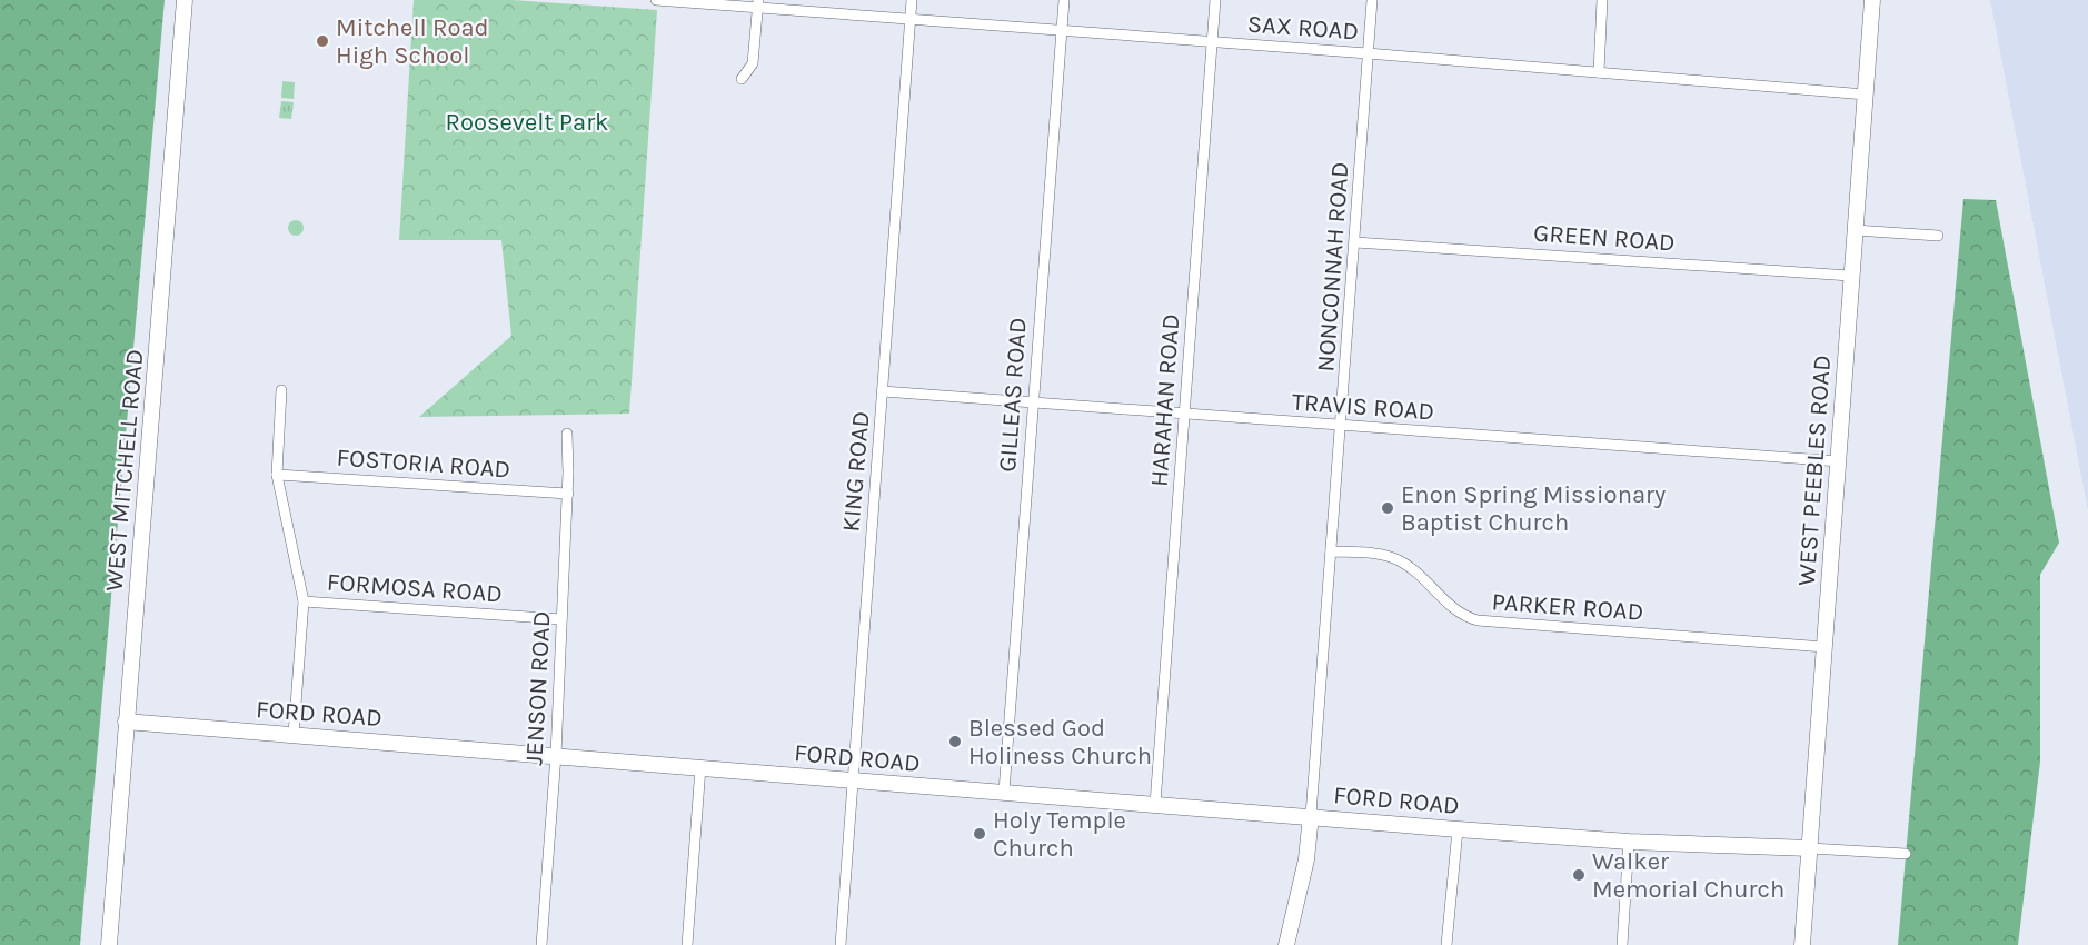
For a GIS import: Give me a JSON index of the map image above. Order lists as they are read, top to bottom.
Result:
{
  "streets": {
    "main road": ["WEST MITCHELL ROAD", "WEST PEEBLES ROAD", "FORD ROAD"],
    "street": [
      "SAX ROAD",
      "GREEN ROAD",
      "NONCONNAH ROAD",
      "GILLEAS ROAD",
      "HARAHAN ROAD",
      "TRAVIS ROAD",
      "FOSTORIA ROAD",
      "KING ROAD",
      "FORMOSA ROAD",
      "PARKER ROAD",
      "JENSON ROAD"
    ]
  },
  "crossings": [
    ["SAX ROAD", "NONCONNAH ROAD"],
    ["SAX ROAD", "GILLEAS ROAD"],
    ["SAX ROAD", "HARAHAN ROAD"],
    ["SAX ROAD", "WEST PEEBLES ROAD"],
    ["SAX ROAD", "KING ROAD"],
    ["GREEN ROAD", "NONCONNAH ROAD"],
    ["GREEN ROAD", "WEST PEEBLES ROAD"],
    ["NONCONNAH ROAD", "TRAVIS ROAD"],
    ["NONCONNAH ROAD", "PARKER ROAD"],
    ["NONCONNAH ROAD", "FORD ROAD"],
    ["GILLEAS ROAD", "TRAVIS ROAD"],
    ["GILLEAS ROAD", "FORD ROAD"],
    ["HARAHAN ROAD", "TRAVIS ROAD"],
    ["HARAHAN ROAD", "FORD ROAD"],
    ["TRAVIS ROAD", "WEST PEEBLES ROAD"],
    ["TRAVIS ROAD", "KING ROAD"],
    ["FOSTORIA ROAD", "JENSON ROAD"],
    ["WEST MITCHELL ROAD", "FORD ROAD"],
    ["WEST PEEBLES ROAD", "PARKER ROAD"],
    ["WEST PEEBLES ROAD", "FORD ROAD"],
    ["KING ROAD", "FORD ROAD"],
    ["FORMOSA ROAD", "JENSON ROAD"],
    ["JENSON ROAD", "FORD ROAD"]
  ],
  "parks": ["Roosevelt Park"],
  "places": [
    "Mitchell Road High School",
    "Enon Spring Missionary Baptist Church",
    "Blessed God Holiness Church",
    "Holy Temple Church",
    "Walker Memorial Church"
  ]
}
